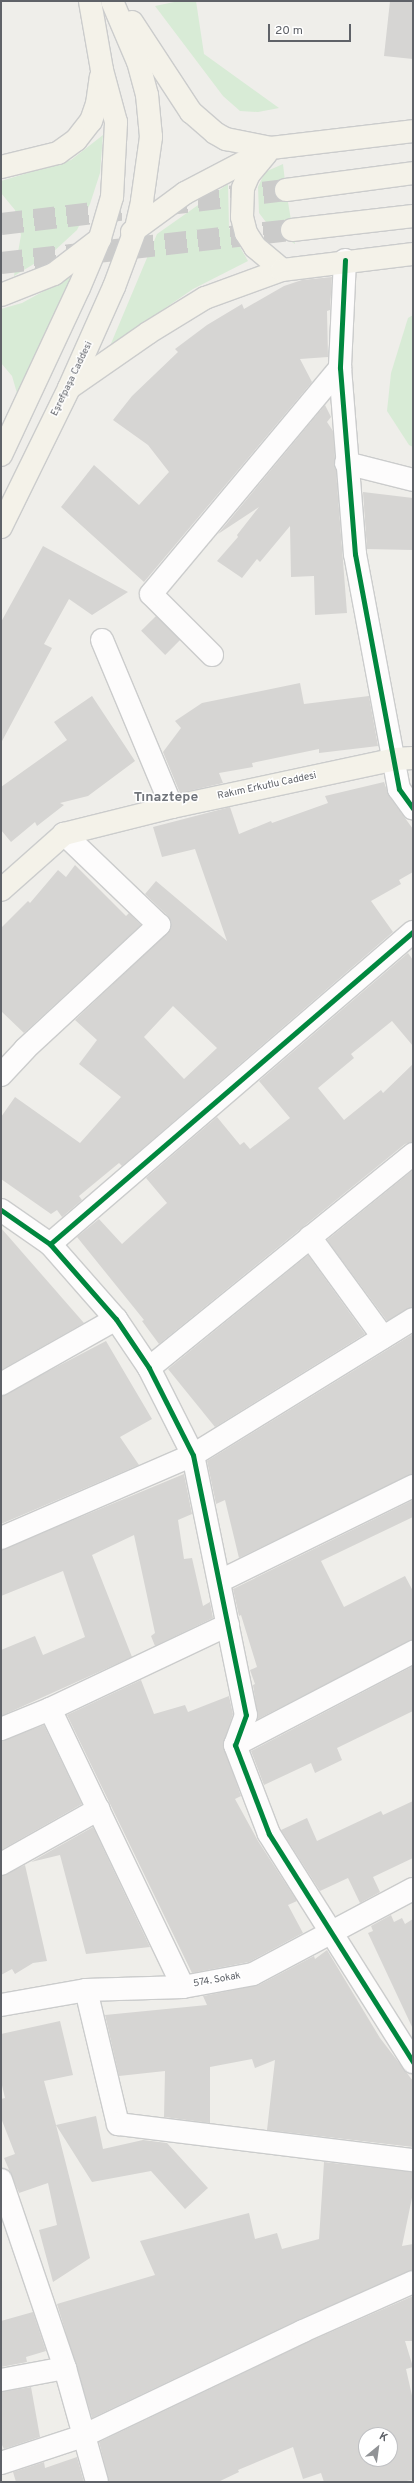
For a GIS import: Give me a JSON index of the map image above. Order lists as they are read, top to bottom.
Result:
{
  "streets": {
    "main road": ["Eşrefpaşa Caddesi", "Rakım Erkutlu Caddesi"],
    "street": ["574. Sokak"]
  },
  "districts": ["Tınaztepe"],
  "scale_bar": "20 m",
  "north": "top right"
}
